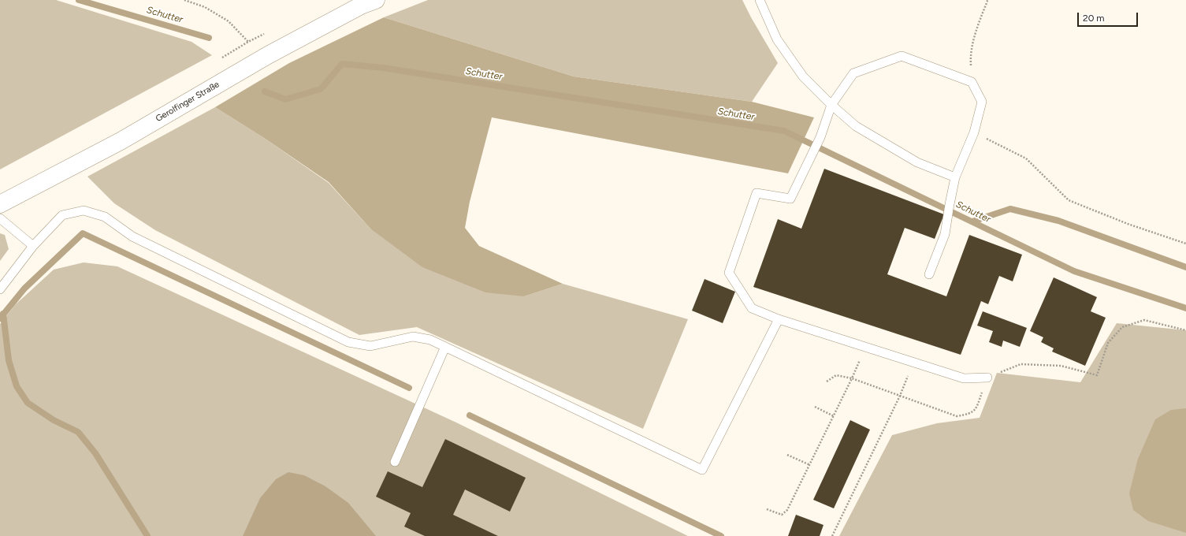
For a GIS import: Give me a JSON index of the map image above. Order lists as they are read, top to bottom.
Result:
{
  "streets": {
    "street": ["Gerolfinger Straße"]
  },
  "water": ["Schutter"],
  "scale_bar": "20 m"
}
